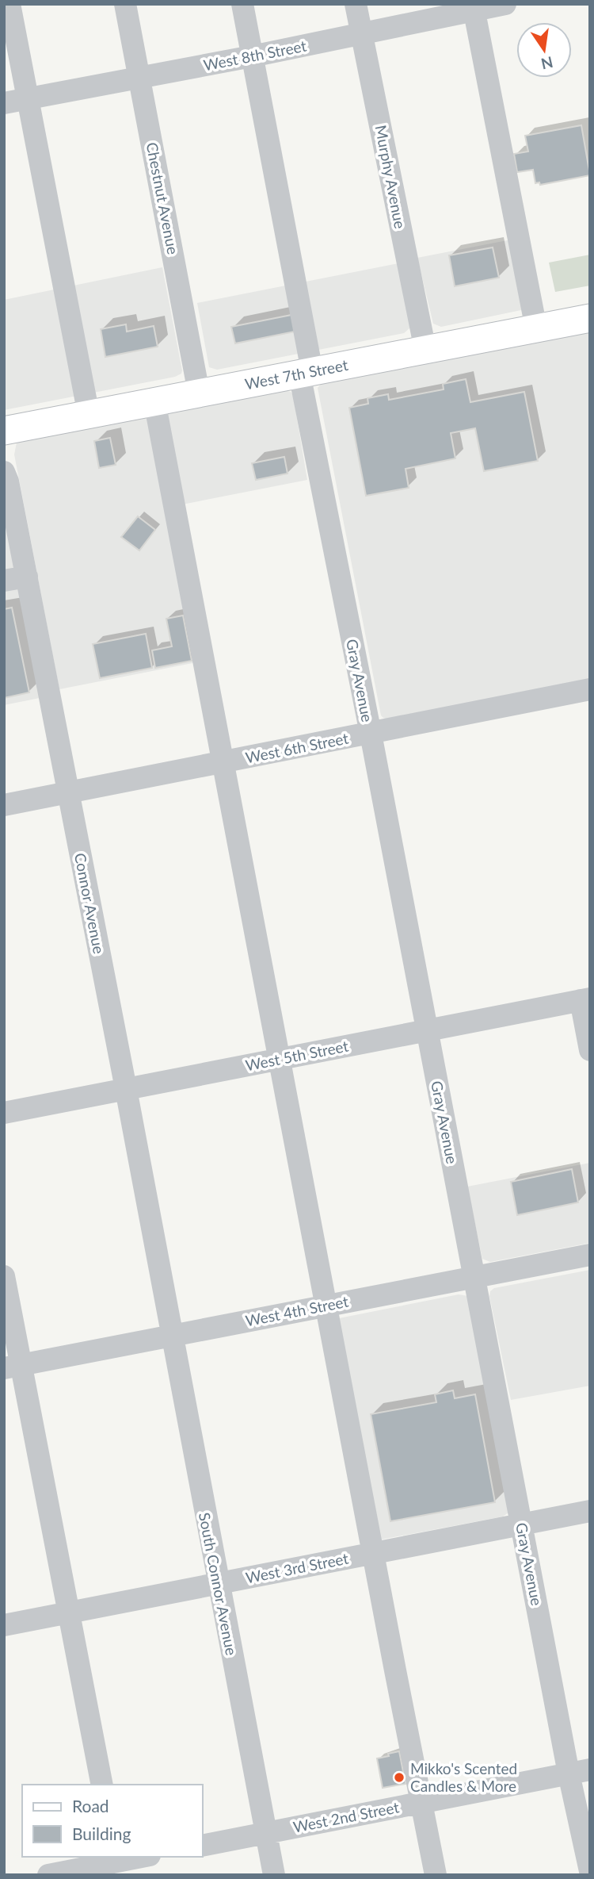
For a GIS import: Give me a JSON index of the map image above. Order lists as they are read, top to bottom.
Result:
{
  "streets": {
    "main road": ["West 7th Street"],
    "street": [
      "West 8th Street",
      "Murphy Avenue",
      "Chestnut Avenue",
      "Gray Avenue",
      "West 6th Street",
      "Connor Avenue",
      "West 5th Street",
      "West 4th Street",
      "West 3rd Street",
      "South Connor Avenue",
      "West 2nd Street"
    ]
  },
  "crossings": [
    ["West 8th Street", "Murphy Avenue"],
    ["West 8th Street", "Chestnut Avenue"],
    ["West 8th Street", "Gray Avenue"],
    ["Murphy Avenue", "West 7th Street"],
    ["Chestnut Avenue", "West 7th Street"],
    ["West 7th Street", "Gray Avenue"],
    ["Gray Avenue", "West 6th Street"],
    ["Gray Avenue", "West 5th Street"],
    ["Gray Avenue", "West 4th Street"],
    ["Gray Avenue", "West 3rd Street"],
    ["Gray Avenue", "West 2nd Street"],
    ["West 6th Street", "Connor Avenue"],
    ["Connor Avenue", "West 5th Street"],
    ["Connor Avenue", "West 4th Street"],
    ["Connor Avenue", "South Connor Avenue"],
    ["West 4th Street", "South Connor Avenue"],
    ["West 3rd Street", "South Connor Avenue"],
    ["South Connor Avenue", "West 2nd Street"]
  ],
  "places": ["Mikko's Scented Candles & More"],
  "legend": ["Road", "Building"],
  "north": "bottom"
}
